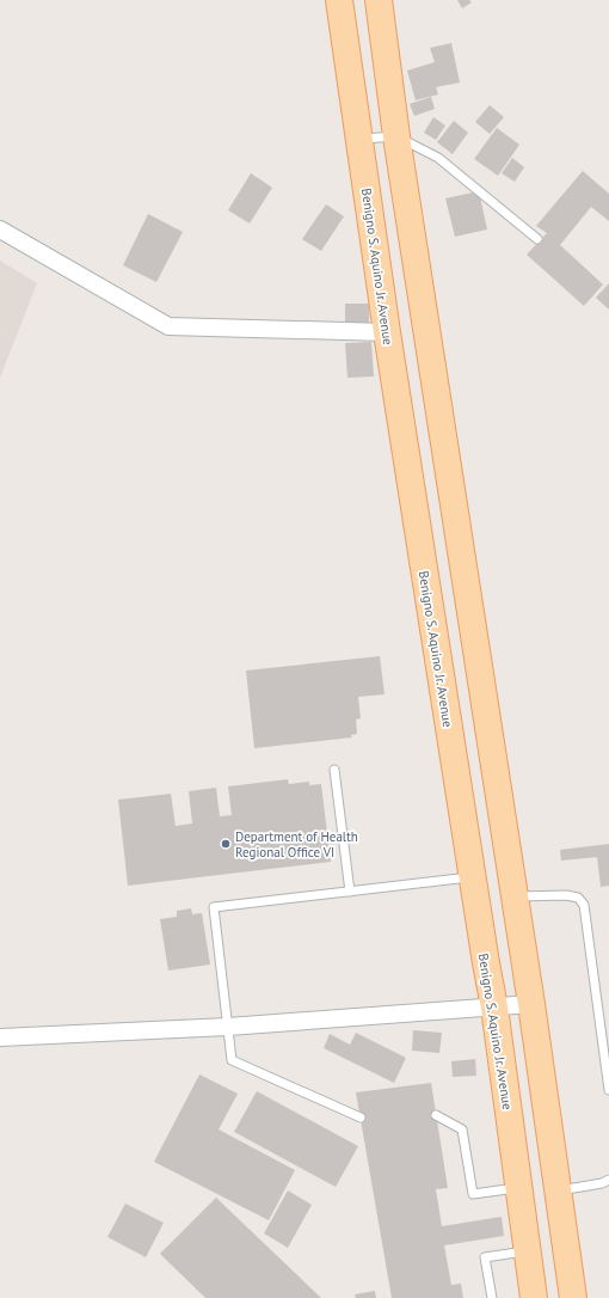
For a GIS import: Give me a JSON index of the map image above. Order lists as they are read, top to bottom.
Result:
{
  "streets": {
    "main road": ["Benigno S. Aquino Jr. Avenue"]
  },
  "places": ["Department of Health Regional Office VI"]
}
